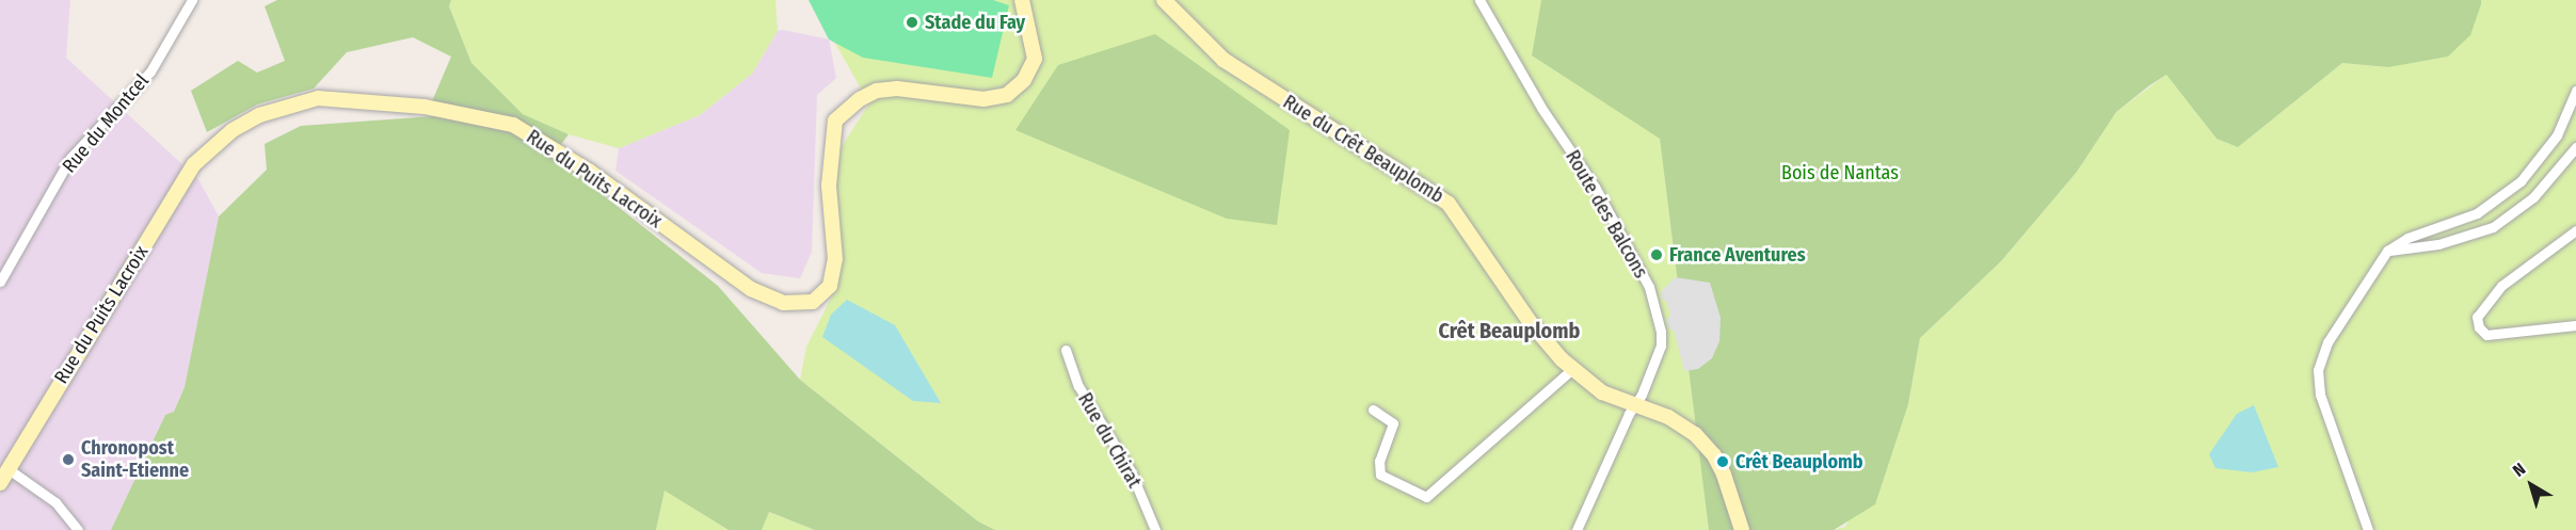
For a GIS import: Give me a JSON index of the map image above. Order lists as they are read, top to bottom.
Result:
{
  "streets": {
    "street": [
      "Rue du Montcel",
      "Rue du Crêt Beauplomb",
      "Rue du Puits Lacroix",
      "Route des Balcons",
      "Rue du Chirat"
    ]
  },
  "crossings": [
    ["Rue du Crêt Beauplomb", "Route des Balcons"]
  ],
  "districts": ["Crêt Beauplomb"],
  "parks": ["Bois de Nantas"],
  "places": [
    "Stade du Fay",
    "France Aventures",
    "Chronopost Saint-Etienne",
    "Crêt Beauplomb"
  ],
  "north": "top left"
}
